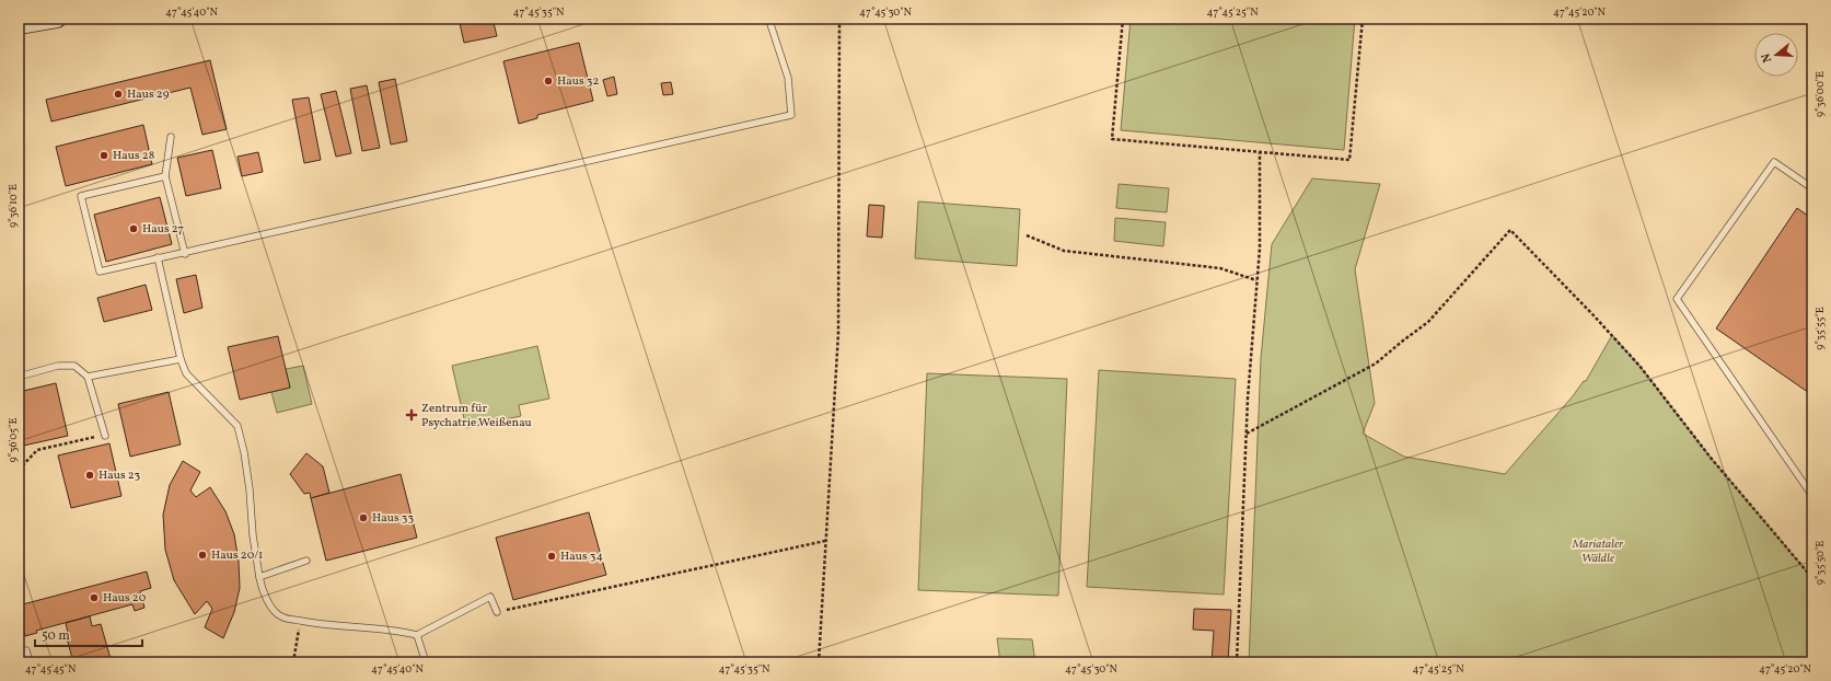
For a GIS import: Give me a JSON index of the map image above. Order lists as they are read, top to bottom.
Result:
{
  "parks": ["Mariataler Wäldle"],
  "places": {
    "other": [
      "Haus 32",
      "Haus 29",
      "Haus 28",
      "Haus 27",
      "Haus 23",
      "Haus 33",
      "Haus 20/1",
      "Haus 34",
      "Haus 20"
    ],
    "health": ["Zentrum für Psychatrie Weißenau"]
  },
  "scale_bar": "50 m",
  "north": "left",
  "coordinates": [
    "47°45'40\"N",
    "47°45'35\"N",
    "47°45'30\"N",
    "47°45'25\"N",
    "47°45'20\"N",
    "9°36'00\"E",
    "9°36'10\"E",
    "9°35'55\"E",
    "9°36'05\"E",
    "9°35'50\"E",
    "47°45'45\"N"
  ]
}
